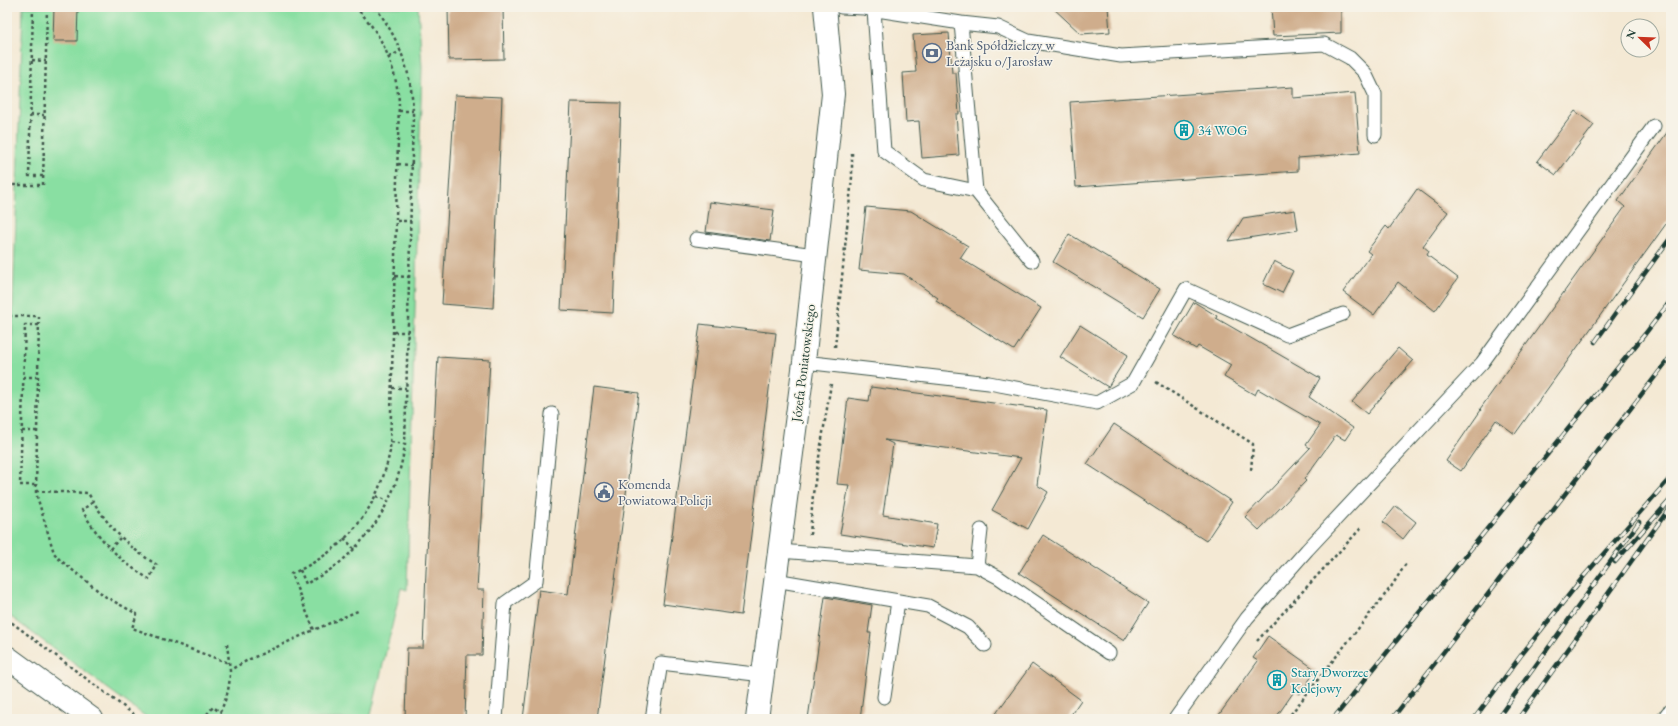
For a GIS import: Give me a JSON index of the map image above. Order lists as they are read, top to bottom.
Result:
{
  "streets": {
    "street": ["Józefa Poniatowskiego"]
  },
  "places": {
    "bank": ["Bank Spółdzielczy w Leżajsku o/Jarosław"],
    "building": ["34 WOG", "Stary Dworzec Kolejowy"],
    "public building": ["Komenda Powiatowa Policji"]
  },
  "north": "top left"
}
